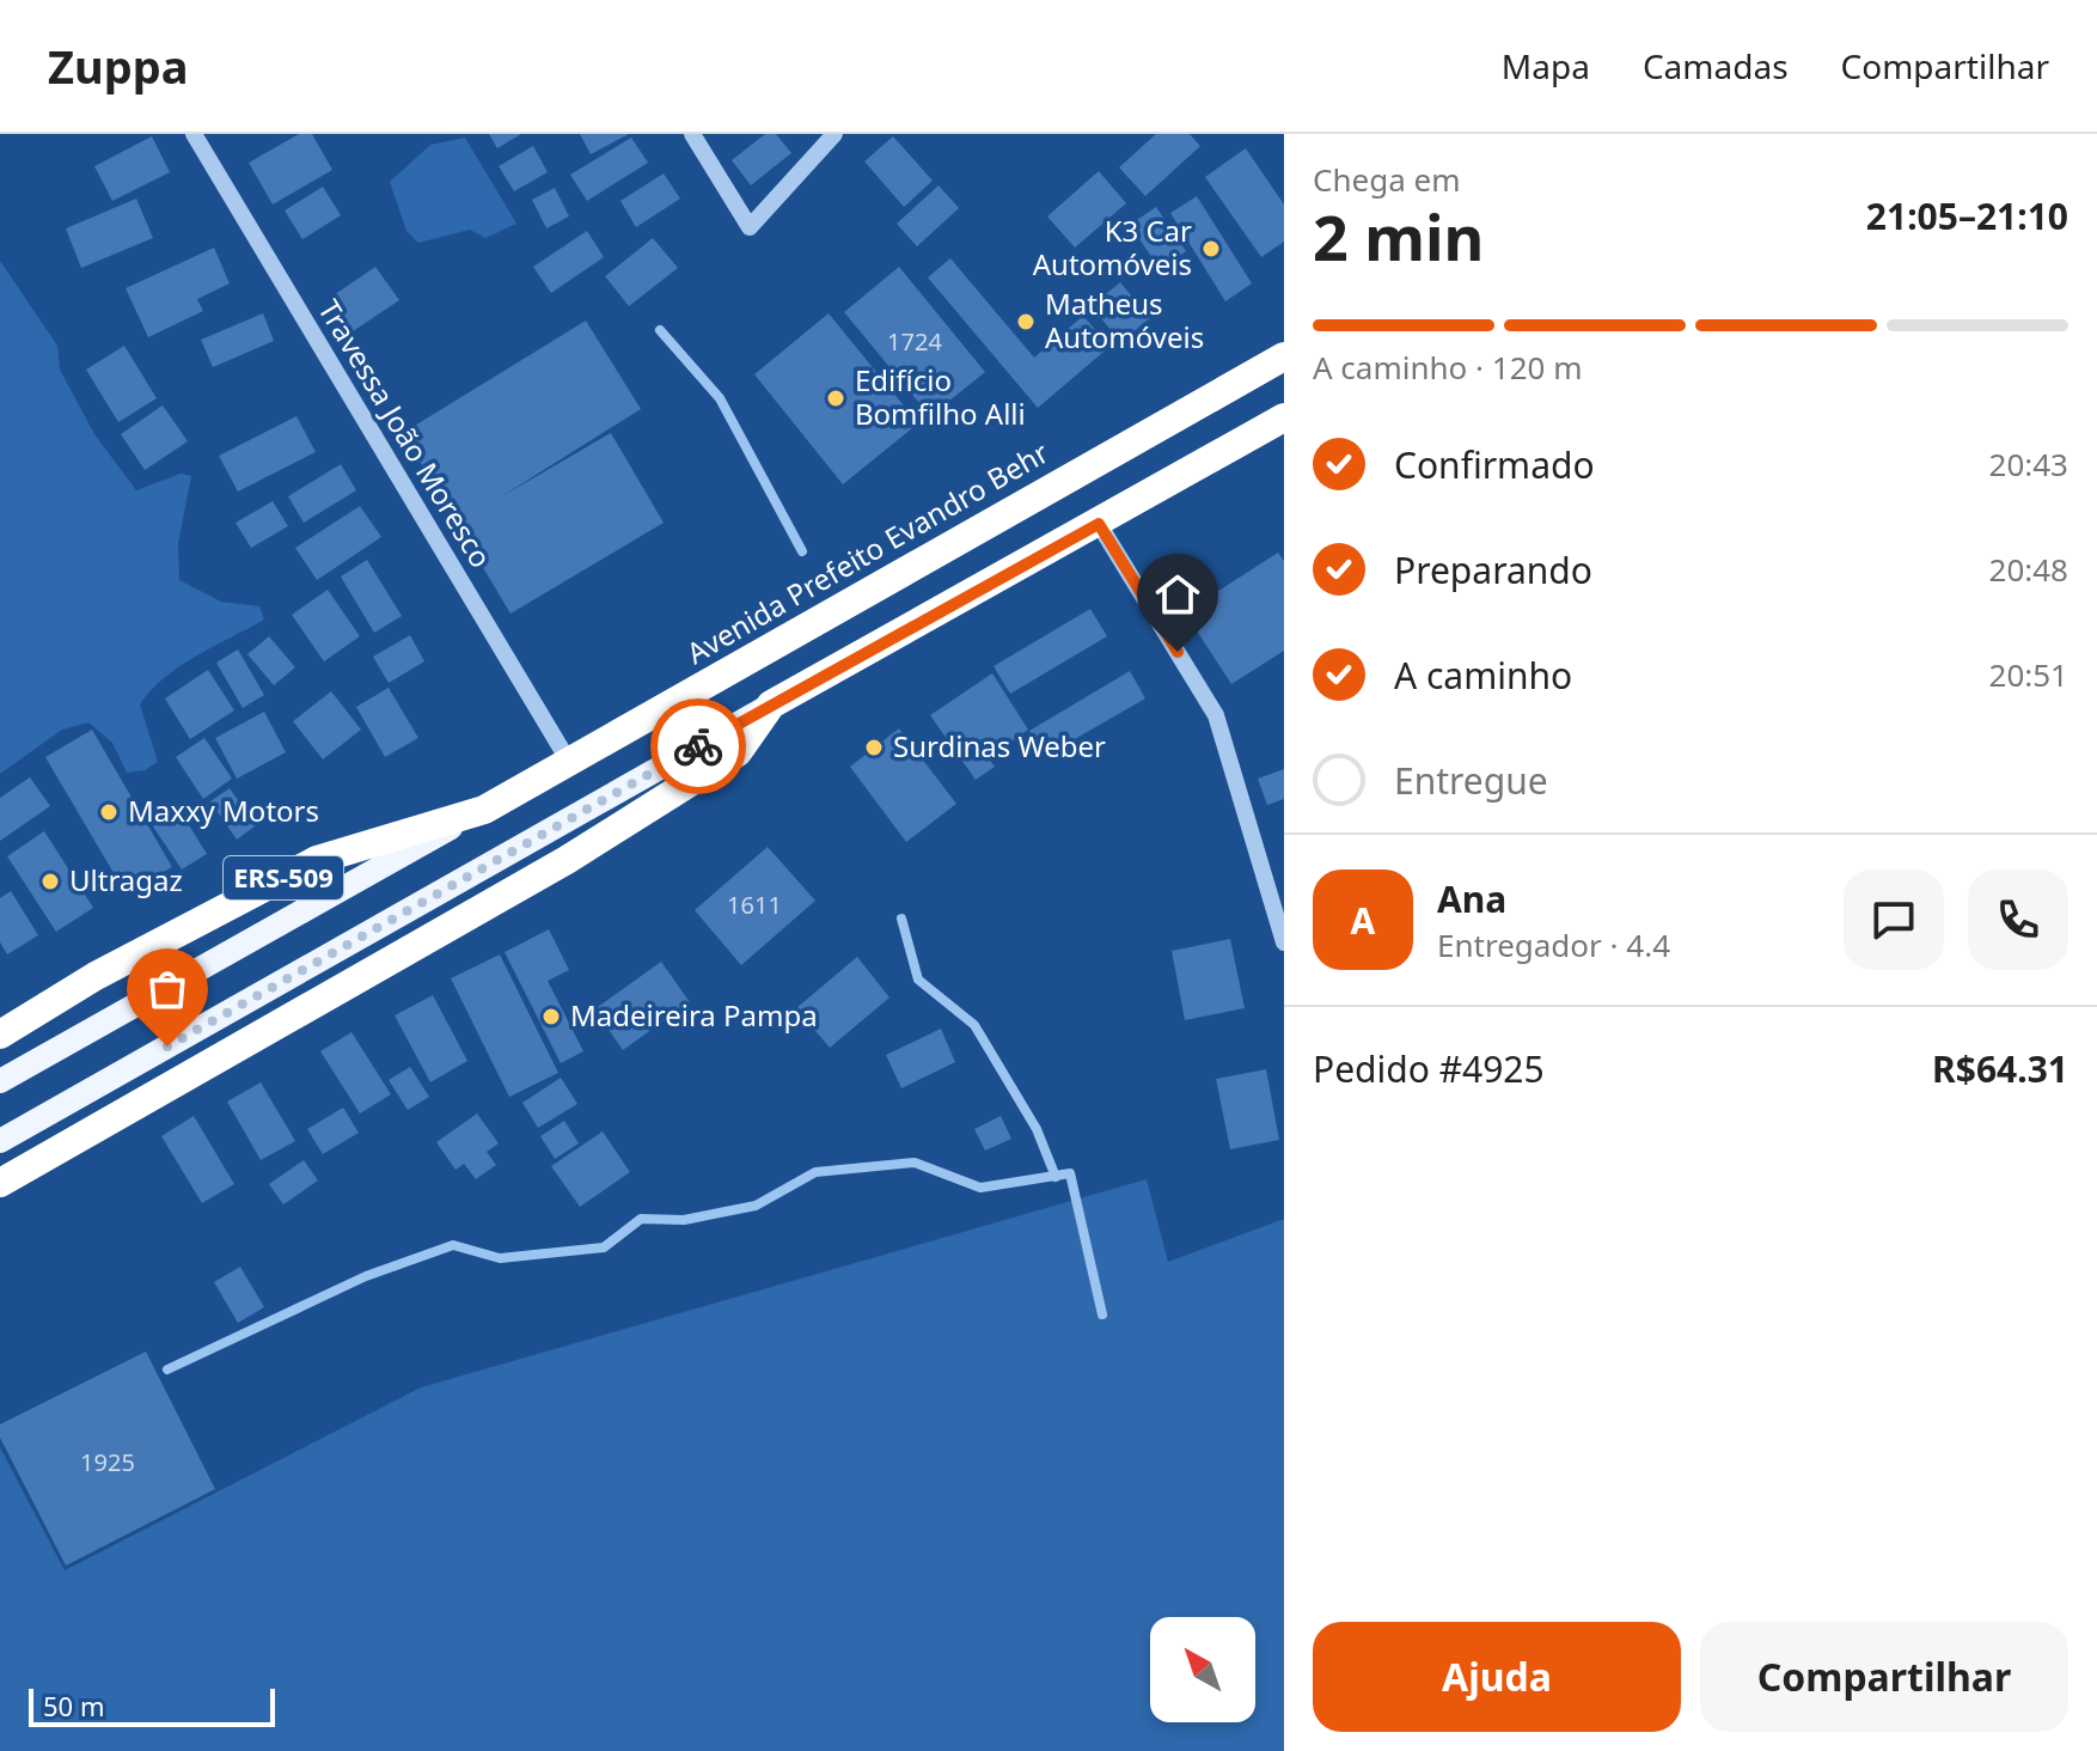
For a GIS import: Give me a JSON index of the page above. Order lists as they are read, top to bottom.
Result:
{
  "streets": {
    "highway": ["Avenida Prefeito Evandro Behr", "ERS-509"],
    "street": ["Travessa João Moresco"]
  },
  "crossings": [
    ["Travessa João Moresco", "Avenida Prefeito Evandro Behr"]
  ],
  "places": [
    "K3 Car Automóveis",
    "Matheus Automóveis",
    "Edifício Bomfilho Alli",
    "Surdinas Weber",
    "Maxxy Motors",
    "Ultragaz",
    "Madeireira Pampa"
  ],
  "house_numbers": ["1724", "1611", "1925"],
  "scale_bar": "50 m",
  "north": "top left",
  "page": {
    "header": "Zuppa",
    "nav": ["Mapa", "Camadas", "Compartilhar"],
    "heading": ["2 min", "Chega em", "21:05–21:10"],
    "panel": [
      "Ana",
      "Entregador · 4.4",
      "Pedido #4925",
      "R$64.31"
    ],
    "bar": "A caminho · 120 m",
    "list": [
      ["Confirmado", "20:43"],
      ["Preparando", "20:48"],
      ["A caminho", "20:51"],
      "Entregue"
    ],
    "round": "A",
    "buttons": ["Ajuda", "Compartilhar"],
    "scale": "50 m"
  }
}
